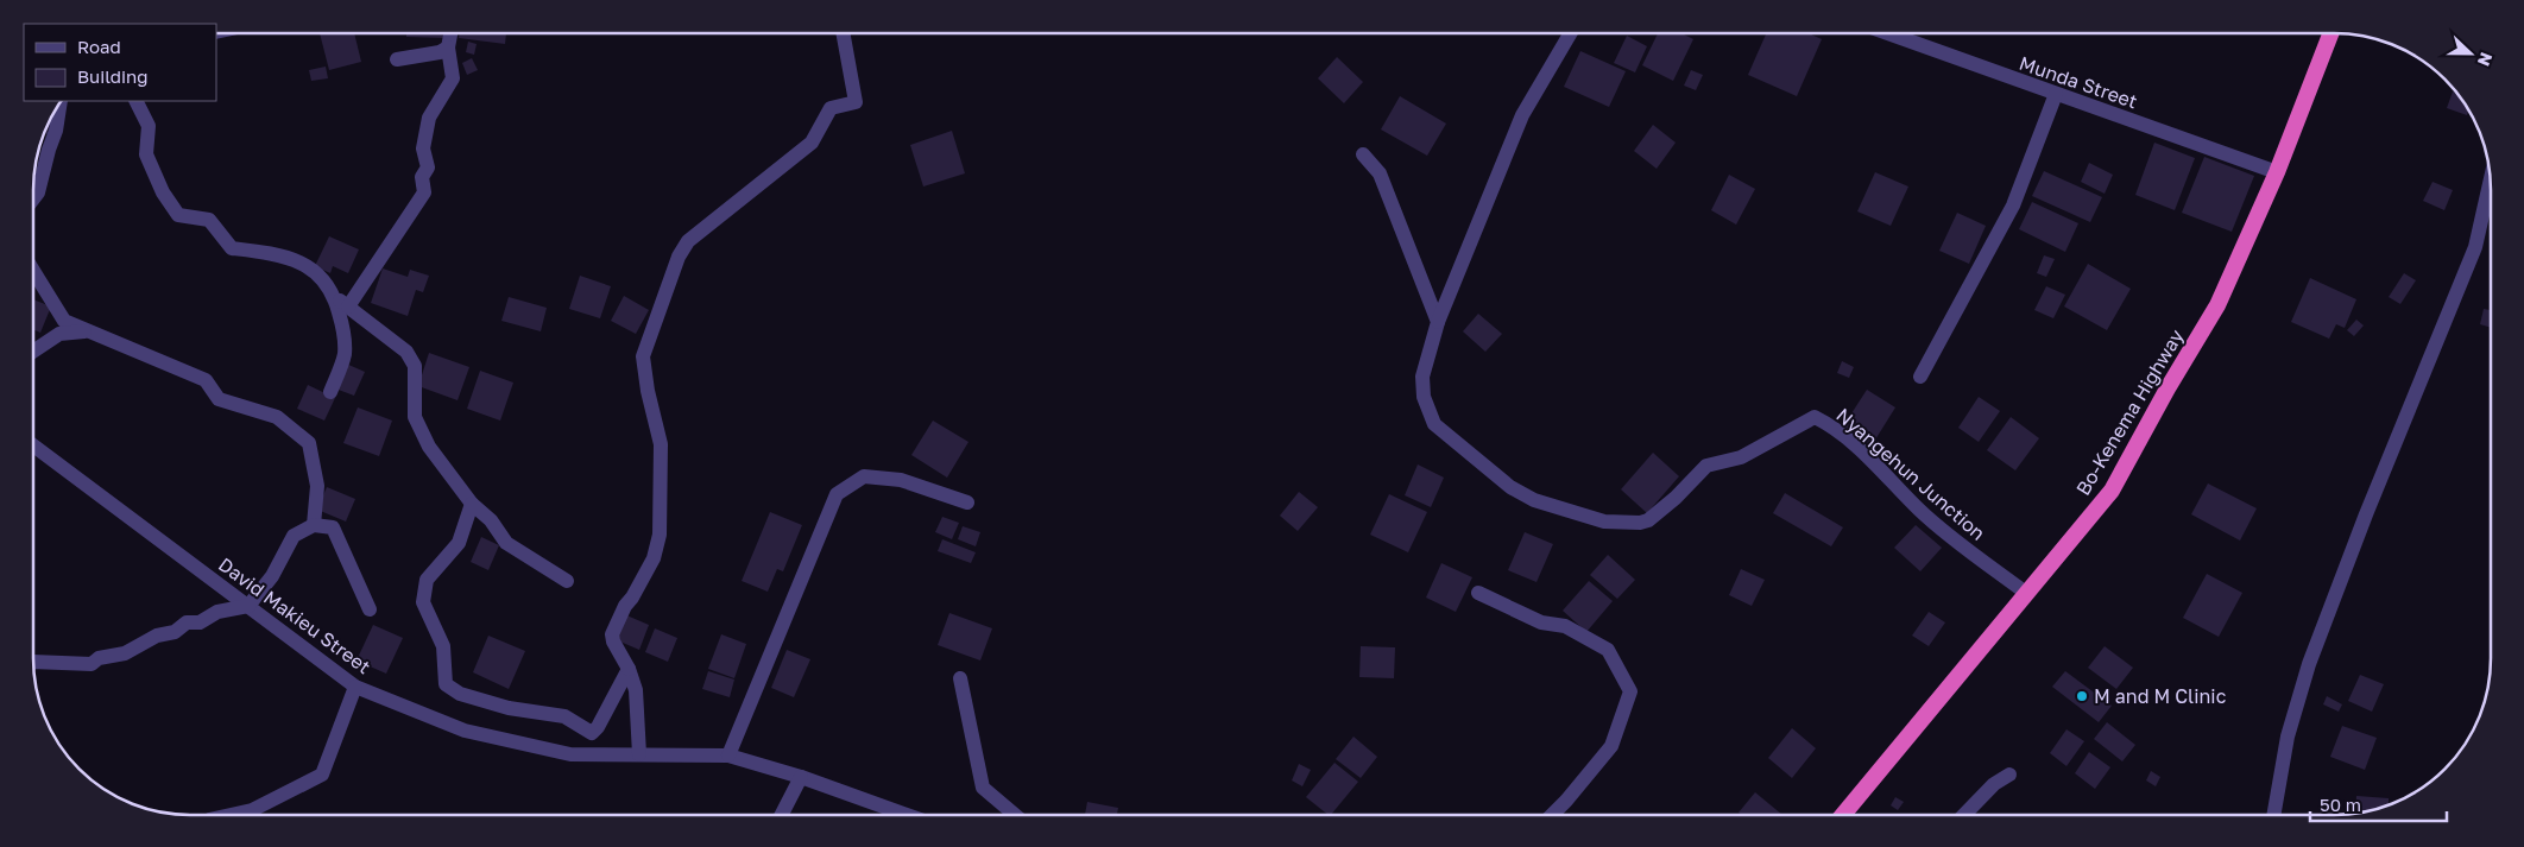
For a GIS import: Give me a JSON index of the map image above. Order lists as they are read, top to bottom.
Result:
{
  "streets": {
    "highway": ["Bo-Kenema Highway"],
    "street": ["Munda Street", "Nyangehun Junction", "David Makieu Street"]
  },
  "crossings": [
    ["Munda Street", "Bo-Kenema Highway"],
    ["Bo-Kenema Highway", "Nyangehun Junction"]
  ],
  "places": ["M and M Clinic"],
  "legend": ["Road", "Building"],
  "scale_bar": "50 m",
  "north": "right"
}
